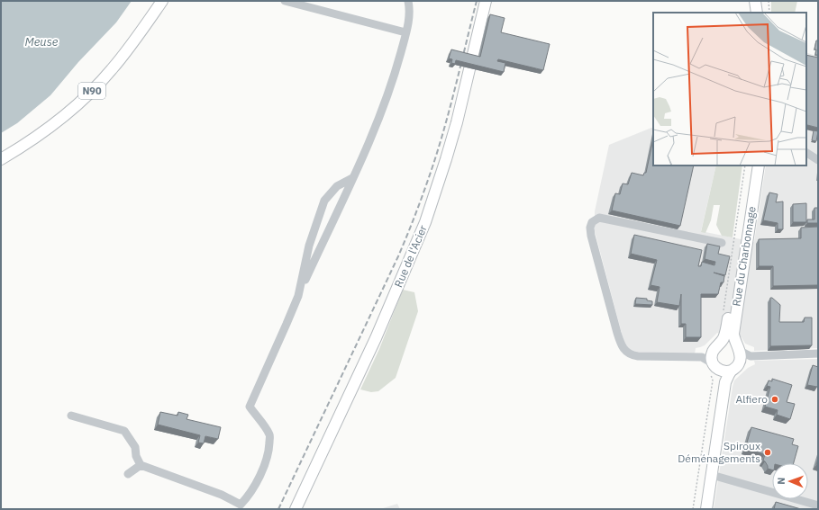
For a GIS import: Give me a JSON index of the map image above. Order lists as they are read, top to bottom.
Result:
{
  "streets": {
    "main road": ["N90", "Rue de l'Acier", "Rue du Charbonnage"]
  },
  "water": ["Meuse"],
  "places": ["Alfiero", "Spiroux Déménagements"],
  "north": "left"
}
